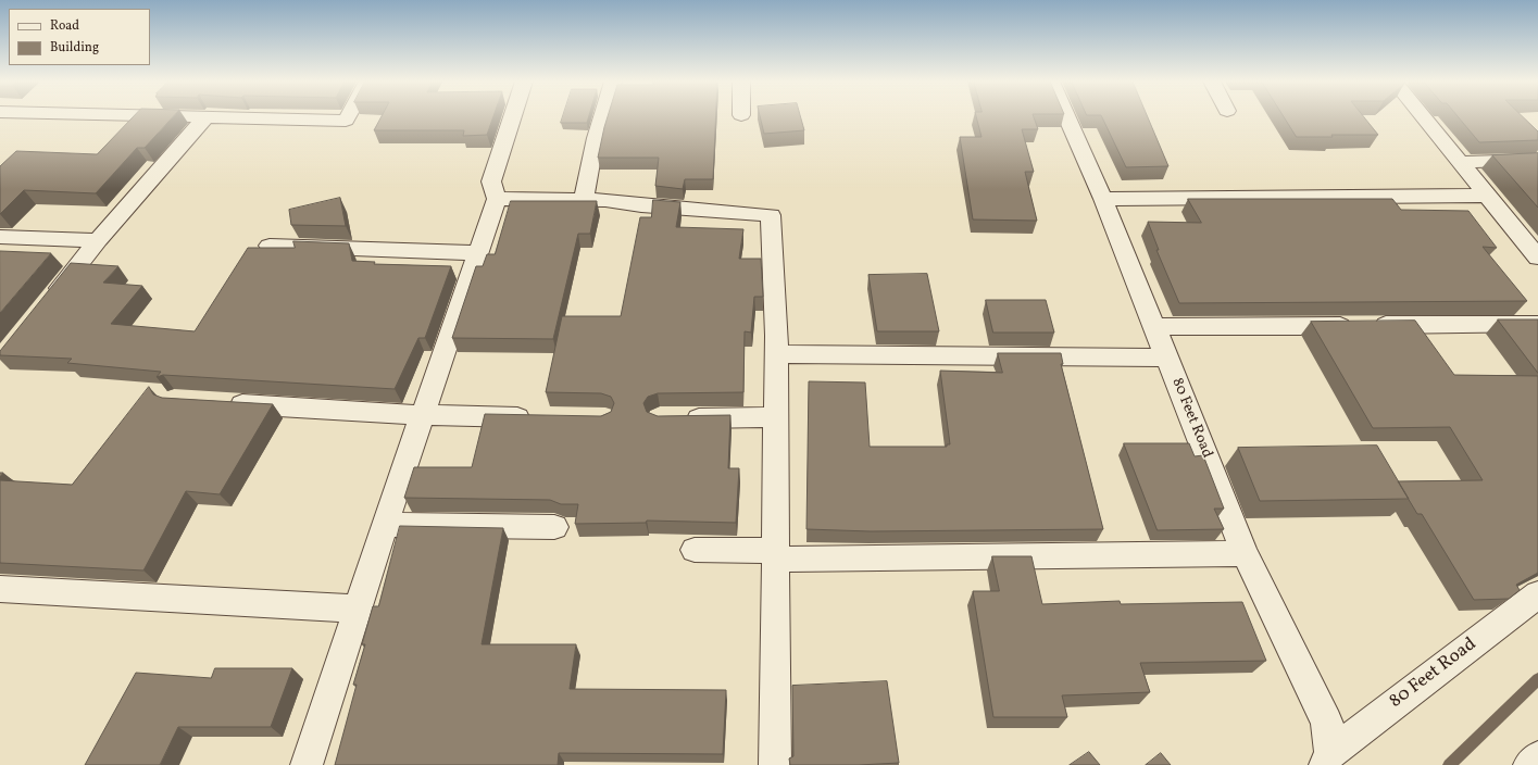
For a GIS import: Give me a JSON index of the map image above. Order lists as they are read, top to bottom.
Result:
{
  "streets": {
    "street": ["80 Feet Road"]
  },
  "legend": ["Road", "Building"]
}
